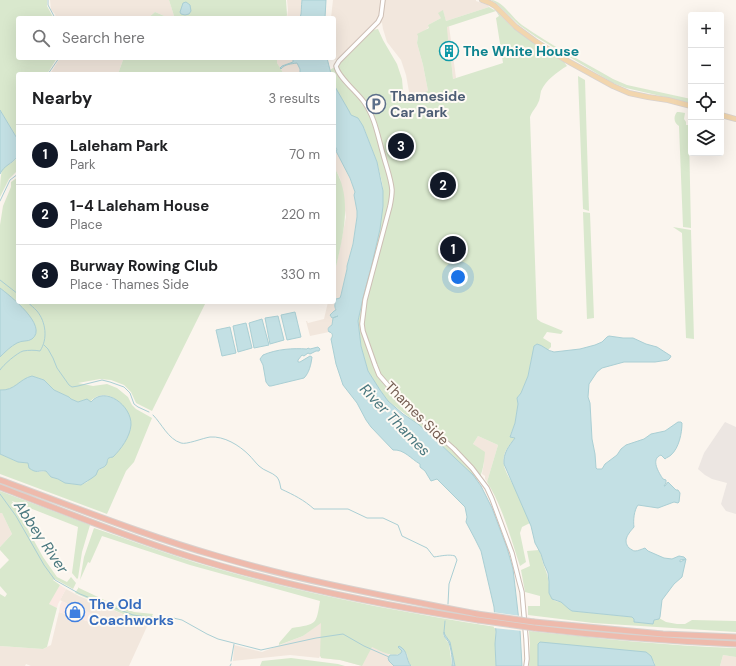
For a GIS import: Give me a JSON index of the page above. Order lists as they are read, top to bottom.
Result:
{
  "streets": {
    "street": ["Thames Side"]
  },
  "water": ["River Thames", "Abbey River"],
  "places": {
    "building": ["The White House"],
    "parking": ["Thameside Car Park"],
    "shop": ["The Old Coachworks"]
  },
  "page": {
    "map_buttons": ["+", "−"],
    "search": "Search here",
    "heading": ["Nearby", "3 results"],
    "list": [
      {
        "mark": "1",
        "name": "Laleham Park",
        "note": "Park",
        "value": "70 m"
      },
      {
        "mark": "2",
        "name": "1-4 Laleham House",
        "note": "Place",
        "value": "220 m"
      },
      {
        "mark": "3",
        "name": "Burway Rowing Club",
        "note": "Place · Thames Side",
        "value": "330 m"
      }
    ],
    "pins": ["3", "2", "1"]
  }
}
